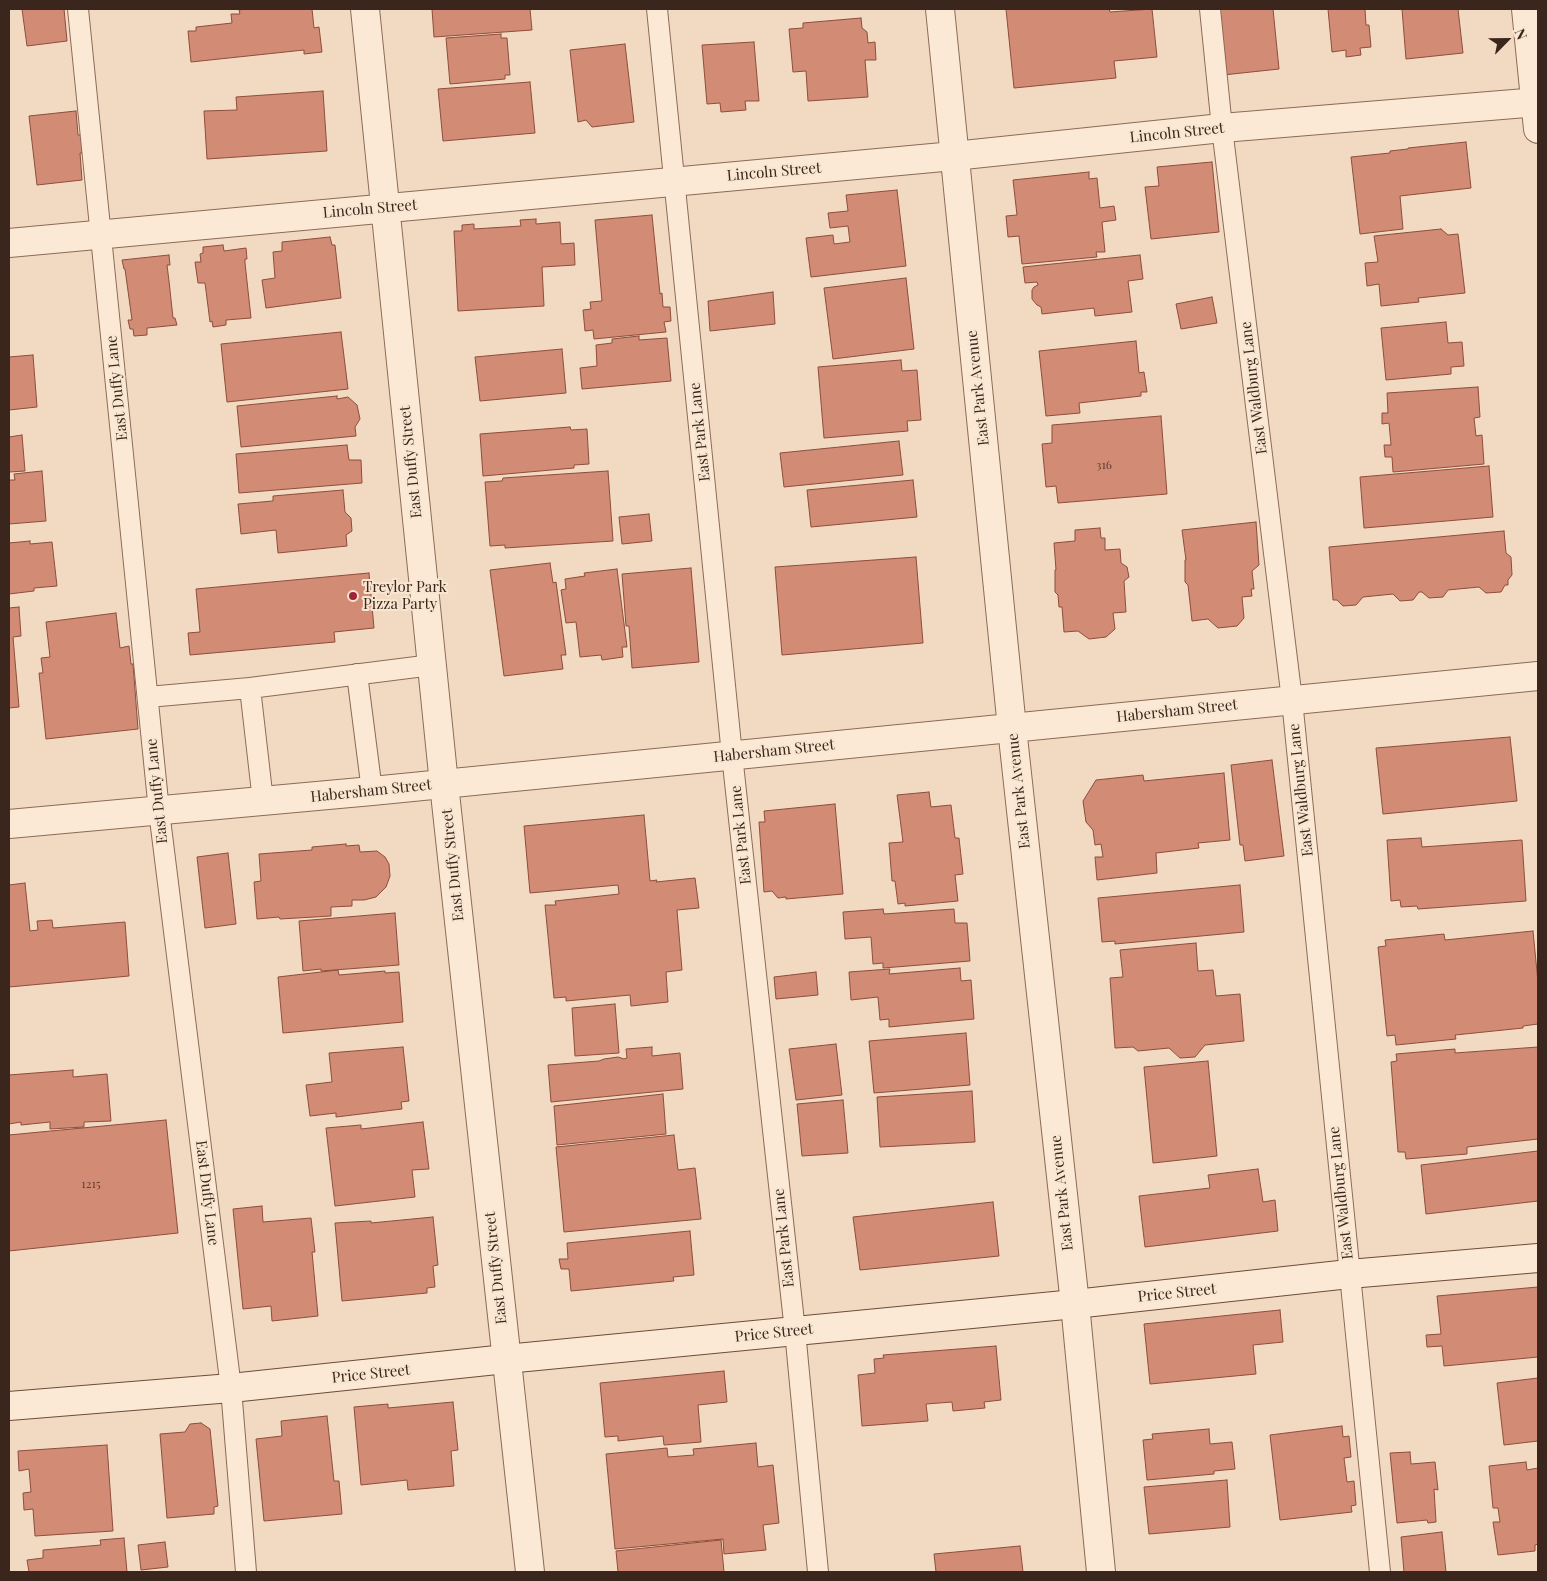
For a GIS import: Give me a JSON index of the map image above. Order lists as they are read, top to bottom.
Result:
{
  "streets": {
    "street": [
      "Lincoln Street",
      "East Park Avenue",
      "East Duffy Street",
      "Habersham Street",
      "Price Street"
    ],
    "lane": ["East Duffy Lane", "East Waldburg Lane", "East Park Lane"]
  },
  "crossings": [
    ["Lincoln Street", "East Duffy Lane"],
    ["Lincoln Street", "East Park Avenue"],
    ["Lincoln Street", "East Waldburg Lane"],
    ["Lincoln Street", "East Park Lane"],
    ["Lincoln Street", "East Duffy Street"],
    ["East Duffy Lane", "Habersham Street"],
    ["East Duffy Lane", "Price Street"],
    ["East Park Avenue", "Habersham Street"],
    ["East Park Avenue", "Price Street"],
    ["East Waldburg Lane", "Habersham Street"],
    ["East Waldburg Lane", "Price Street"],
    ["East Park Lane", "Habersham Street"],
    ["East Park Lane", "Price Street"],
    ["East Duffy Street", "Habersham Street"],
    ["East Duffy Street", "Price Street"]
  ],
  "places": ["Treylor Park Pizza Party"],
  "house_numbers": ["316", "1215"],
  "north": "top right"
}
